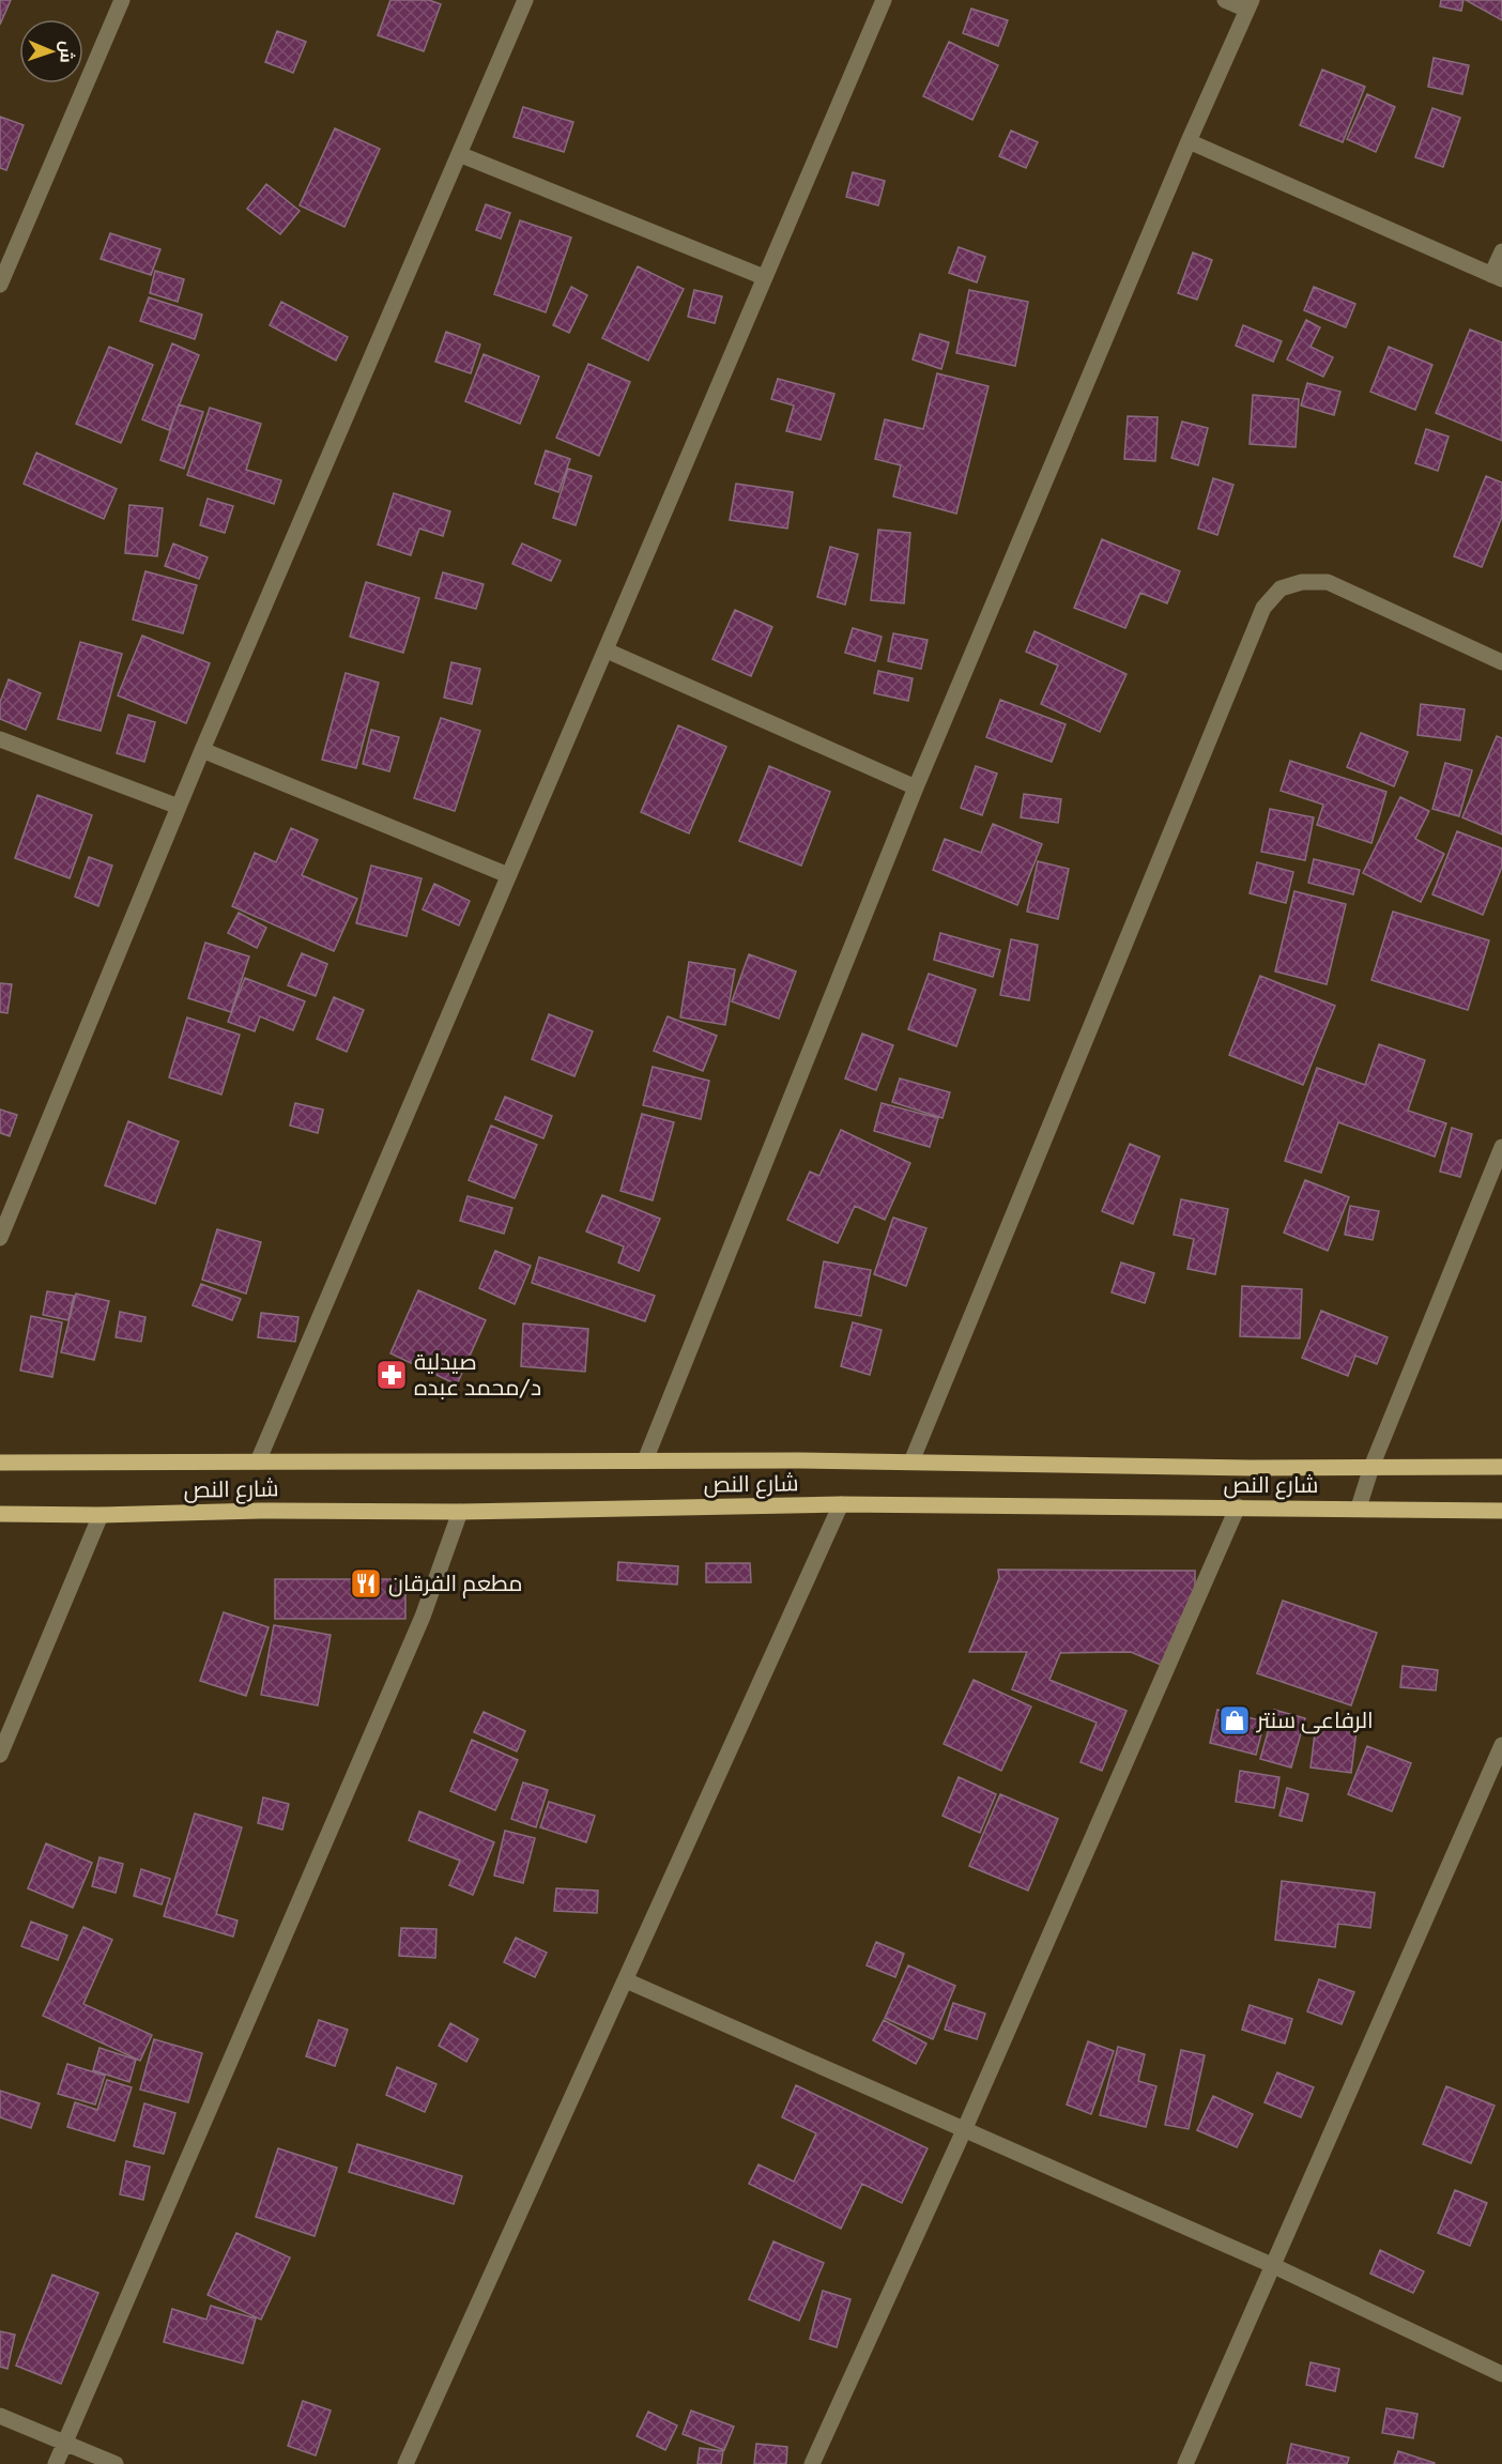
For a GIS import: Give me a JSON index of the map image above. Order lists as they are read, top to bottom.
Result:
{
  "streets": {
    "main road": ["شارع النص"]
  },
  "places": {
    "pharmacy": ["صيدلية د/محمد عبده"],
    "restaurant": ["مطعم الفرقان"],
    "shop": ["الرفاعى سنتر"]
  },
  "north": "right"
}
